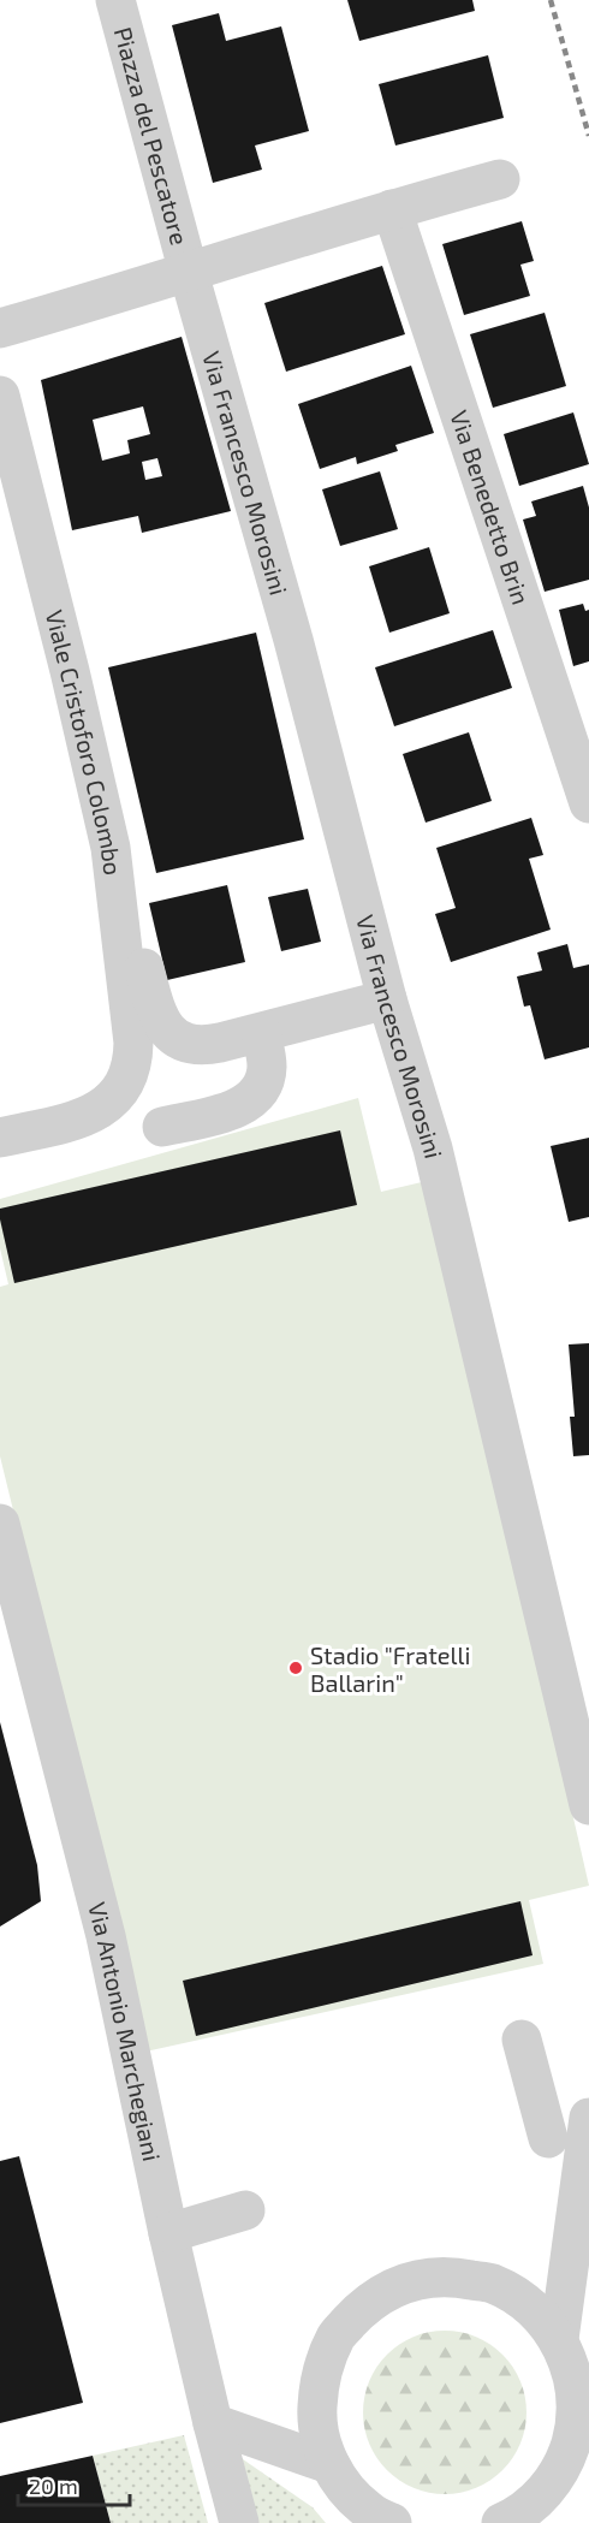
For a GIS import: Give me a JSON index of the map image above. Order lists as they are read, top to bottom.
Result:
{
  "streets": {
    "street": [
      "Piazza del Pescatore",
      "Via Francesco Morosini",
      "Via Benedetto Brin",
      "Viale Cristoforo Colombo",
      "Via Antonio Marchegiani"
    ]
  },
  "crossings": [
    ["Piazza del Pescatore", "Via Francesco Morosini"]
  ],
  "places": ["Stadio \"Fratelli Ballarin\""],
  "scale_bar": "20 m"
}
